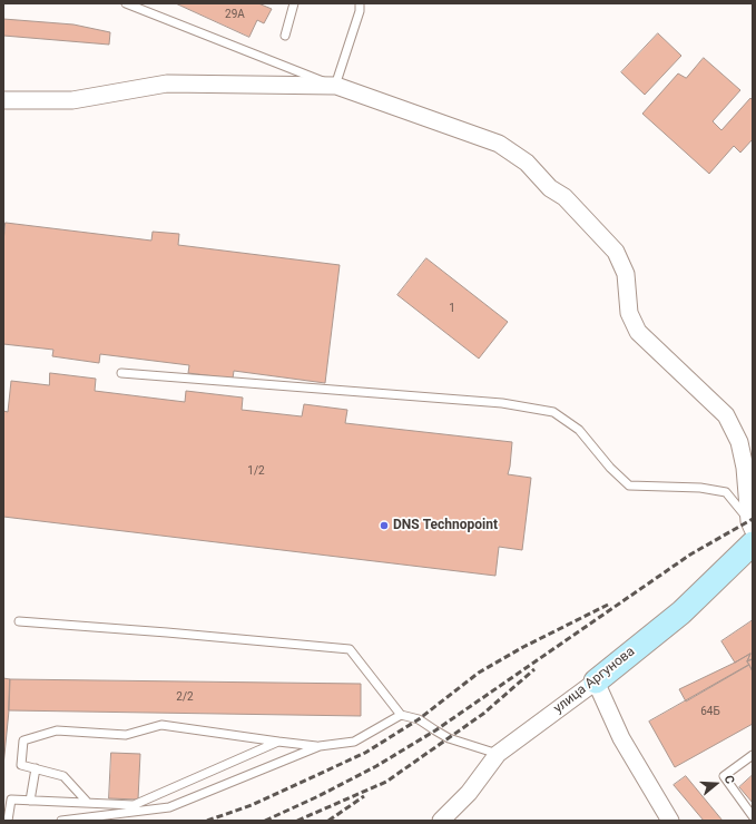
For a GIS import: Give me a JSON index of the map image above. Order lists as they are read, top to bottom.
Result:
{
  "streets": {
    "street": ["улица Аргунова"]
  },
  "places": ["DNS Technopoint"],
  "house_numbers": [
    "29А",
    "1",
    "1/2",
    "2/2",
    "64Б"
  ],
  "north": "right"
}
